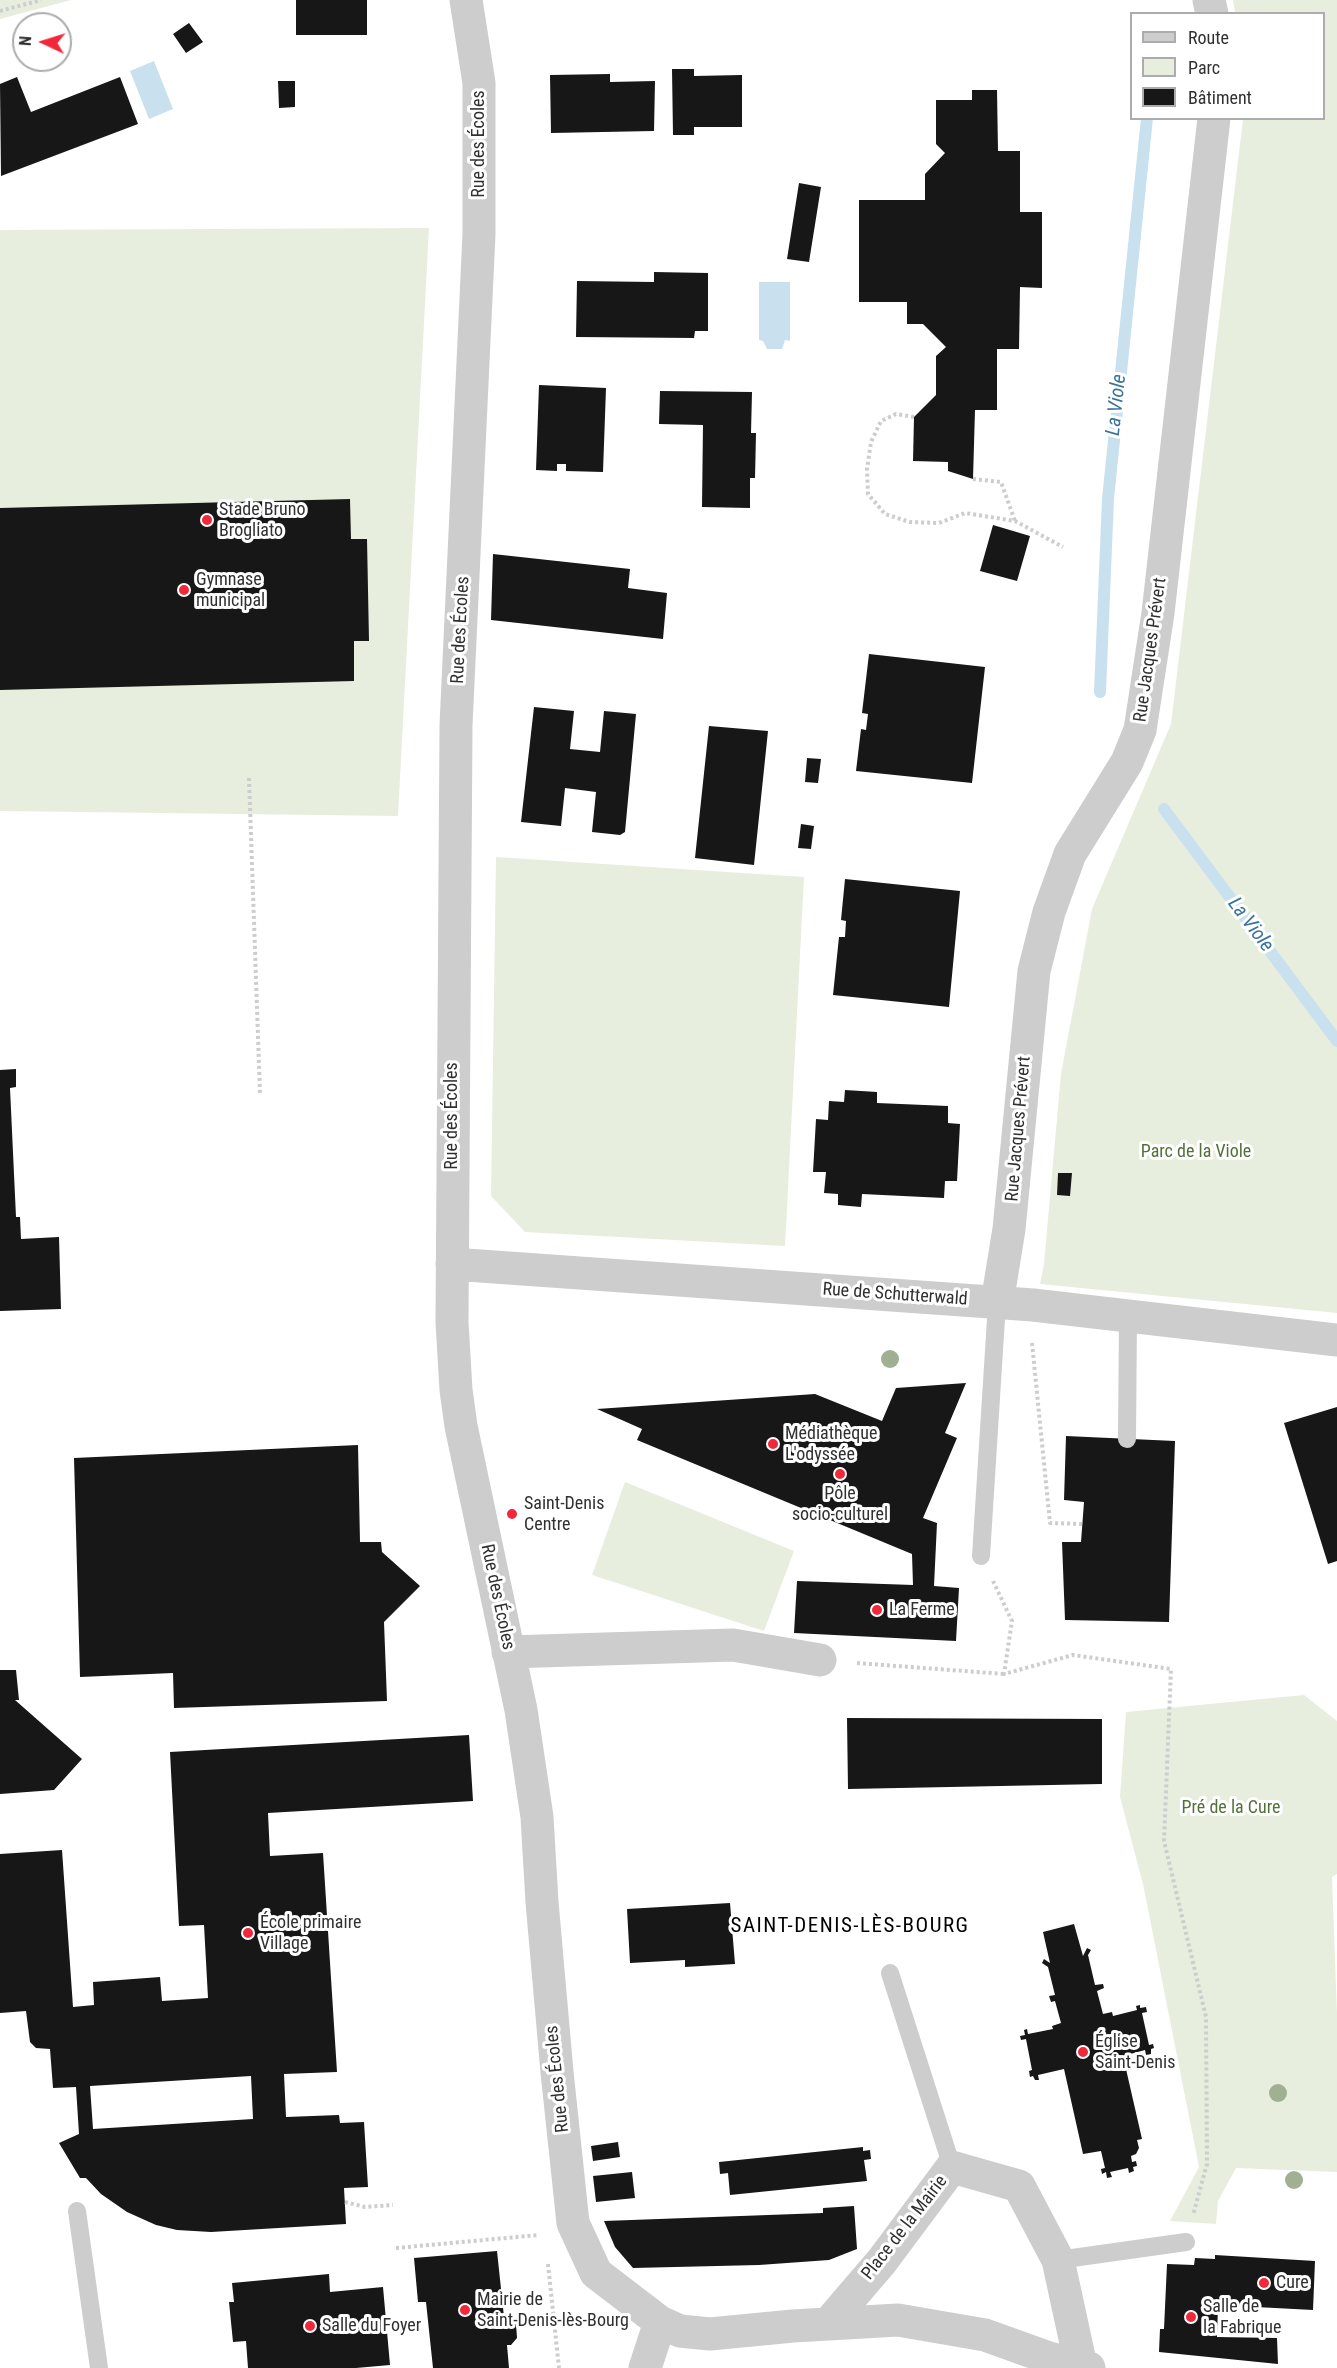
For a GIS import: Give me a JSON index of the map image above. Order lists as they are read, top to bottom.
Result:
{
  "streets": {
    "street": [
      "Rue des Écoles",
      "Rue Jacques Prévert",
      "Rue de Schutterwald",
      "Place de la Mairie"
    ]
  },
  "crossings": [
    ["Rue des Écoles", "Rue de Schutterwald"],
    ["Rue des Écoles", "Place de la Mairie"],
    ["Rue Jacques Prévert", "Rue de Schutterwald"]
  ],
  "districts": ["SAINT-DENIS-LÈS-BOURG"],
  "water": ["La Viole"],
  "parks": ["Parc de la Viole", "Pré de la Cure"],
  "places": [
    "Stade Bruno Brogliato",
    "Gymnase municipal",
    "Médiathèque L'odyssée",
    "Pôle socio-culturel",
    "Saint-Denis Centre",
    "La Ferme",
    "École primaire Village",
    "Église Saint-Denis",
    "Cure",
    "Mairie de Saint-Denis-lès-Bourg",
    "Salle de la Fabrique",
    "Salle du Foyer"
  ],
  "legend": ["Route", "Parc", "Bâtiment"],
  "north": "left"
}
